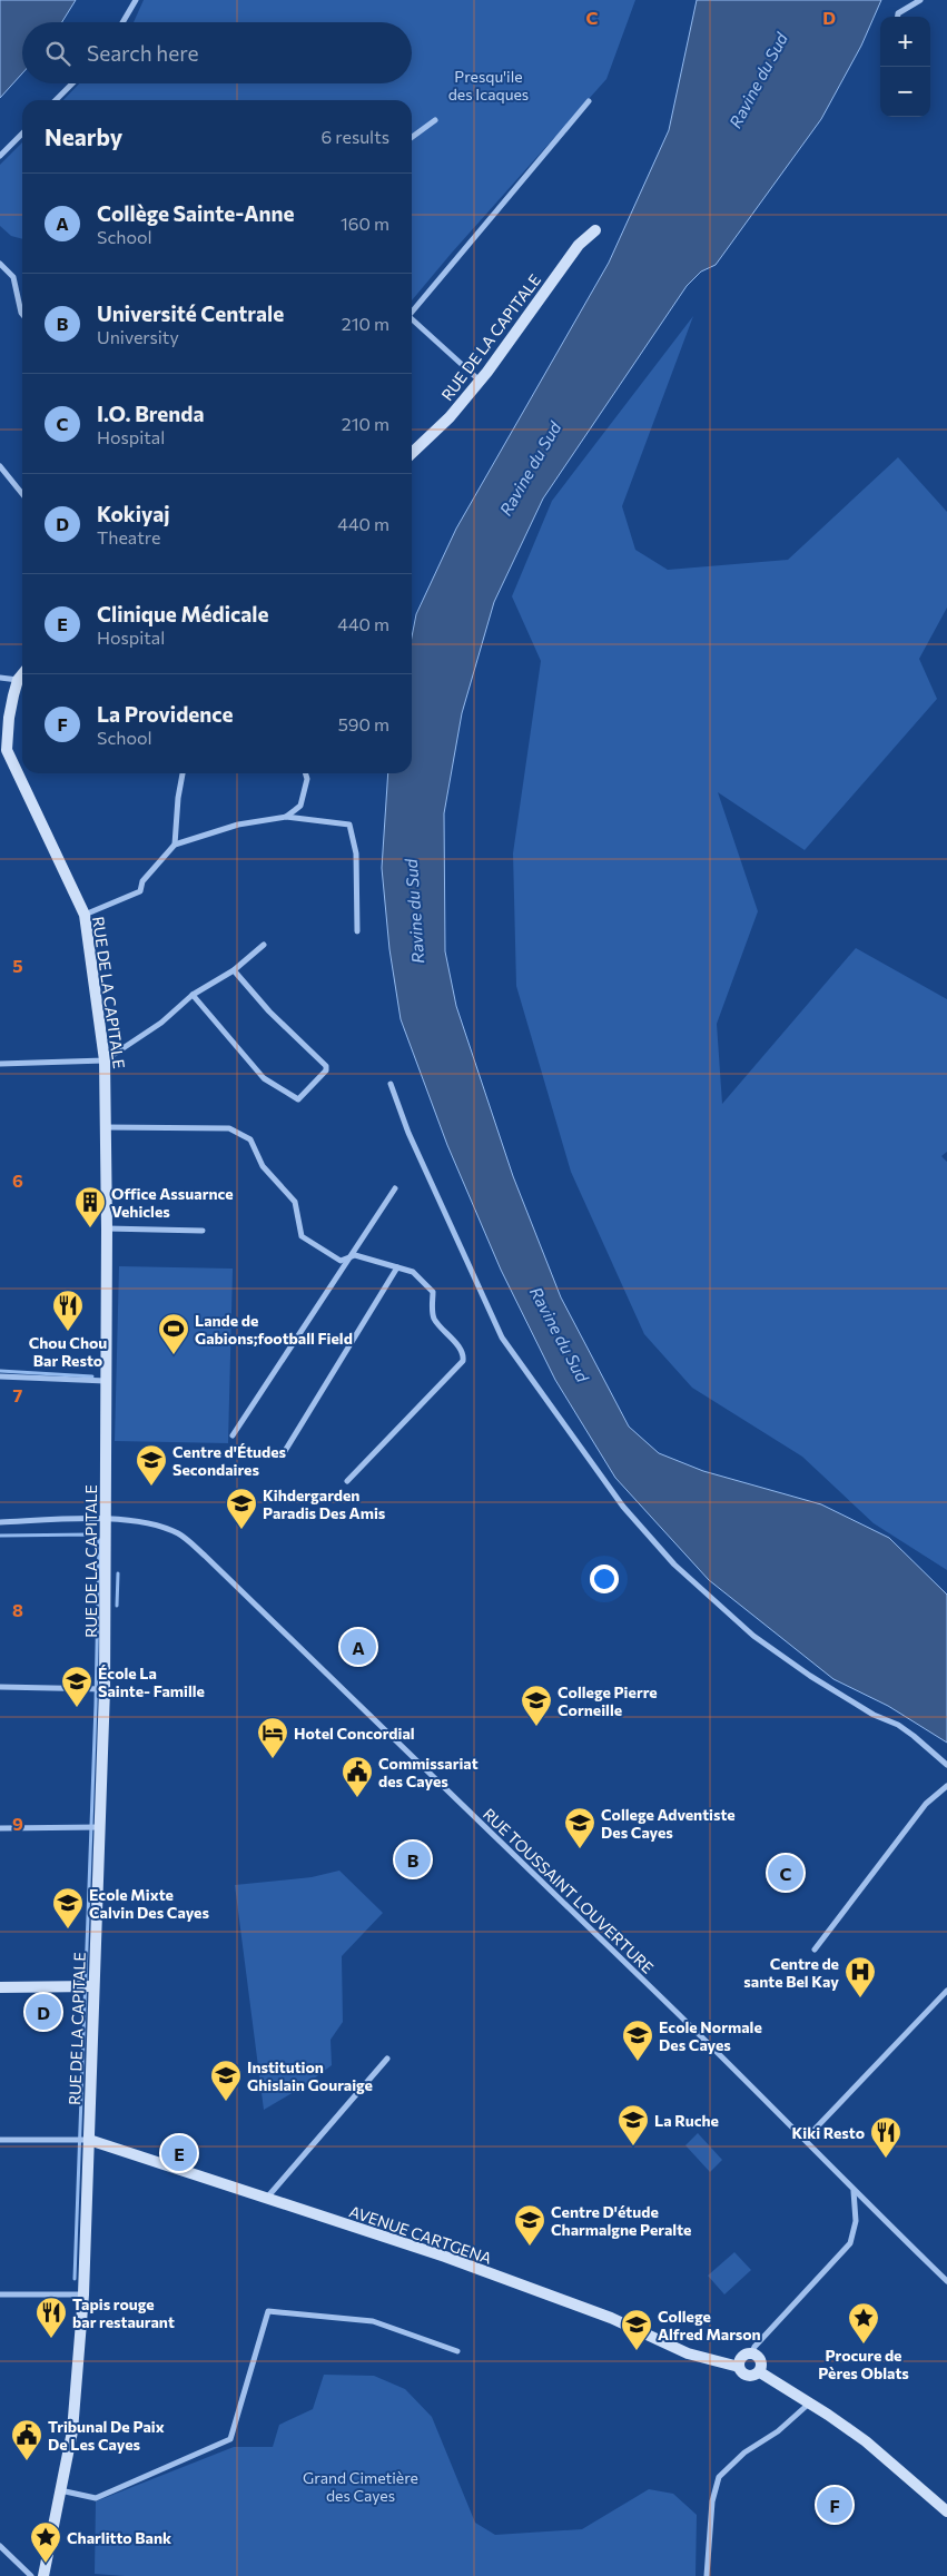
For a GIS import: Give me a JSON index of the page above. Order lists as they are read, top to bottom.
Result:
{
  "streets": {
    "street": ["RUE DE LA CAPITALE", "RUE TOUSSAINT LOUVERTURE", "AVENUE CARTGENA"]
  },
  "crossings": [
    ["RUE DE LA CAPITALE", "RUE TOUSSAINT LOUVERTURE"],
    ["RUE DE LA CAPITALE", "AVENUE CARTGENA"]
  ],
  "water": ["Ravine du Sud"],
  "parks": ["Presqu'ile des Icaques", "Grand Cimetière des Cayes"],
  "places": {
    "building": ["Office Assuarnce Vehicles"],
    "restaurant": ["Chou Chou Bar Resto", "Kiki Resto", "Tapis rouge bar restaurant"],
    "sports": ["Lande de Gabions;football Field"],
    "school or university": [
      "Centre d'Études Secondaires",
      "Kihdergarden Paradis Des Amis",
      "École La Sainte- Famille",
      "College Pierre Corneille",
      "College Adventiste Des Cayes",
      "Ecole Mixte Calvin Des Cayes",
      "Ecole Normale Des Cayes",
      "Institution Ghislain Gouraige",
      "La Ruche",
      "Centre D'étude Charmalgne Peralte",
      "College Alfred Marson"
    ],
    "hotel": ["Hotel Concordial"],
    "public building": ["Commissariat des Cayes", "Tribunal De Paix De Les Cayes"],
    "hospital": ["Centre de sante Bel Kay"],
    "place": ["Procure de Pères Oblats", "Charlitto Bank"]
  },
  "page": {
    "map_buttons": ["+", "−"],
    "search": "Search here",
    "heading": ["Nearby", "6 results"],
    "list": [
      {
        "mark": "A",
        "name": "Collège Sainte-Anne",
        "note": "School",
        "value": "160 m"
      },
      {
        "mark": "B",
        "name": "Université Centrale",
        "note": "University",
        "value": "210 m"
      },
      {
        "mark": "C",
        "name": "I.O. Brenda",
        "note": "Hospital",
        "value": "210 m"
      },
      {
        "mark": "D",
        "name": "Kokiyaj",
        "note": "Theatre",
        "value": "440 m"
      },
      {
        "mark": "E",
        "name": "Clinique Médicale",
        "note": "Hospital",
        "value": "440 m"
      },
      {
        "mark": "F",
        "name": "La Providence",
        "note": "School",
        "value": "590 m"
      }
    ],
    "pins": [
      "A",
      "B",
      "C",
      "D",
      "E",
      "F"
    ]
  },
  "grid": {
    "columns": ["C", "D"],
    "rows": [
      "5",
      "6",
      "7",
      "8",
      "9"
    ]
  }
}
